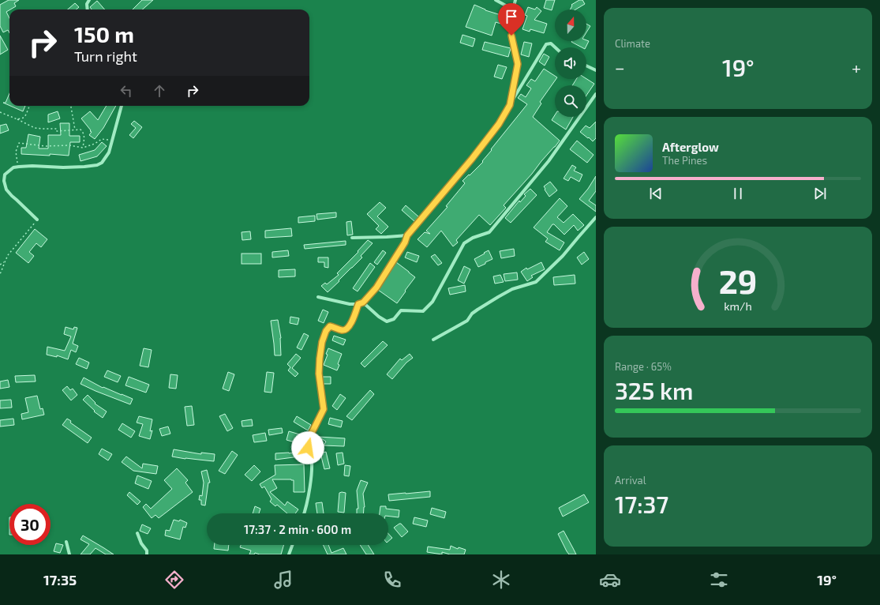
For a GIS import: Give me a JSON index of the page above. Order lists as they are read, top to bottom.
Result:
{
  "north": "top",
  "page": {
    "tile": [
      "Climate",
      ["Range · 65%", "325 km"],
      ["Arrival", "17:37"]
    ],
    "turn": ["150 m", "Turn right"],
    "heat": ["−", "19°", "+"],
    "song": ["Afterglow", "The Pines"],
    "limit": "30",
    "trip": "17:37 · 2 min · 600 m",
    "tabs": ["17:35", "19°"],
    "gauge": ["29", "km/h"]
  }
}
